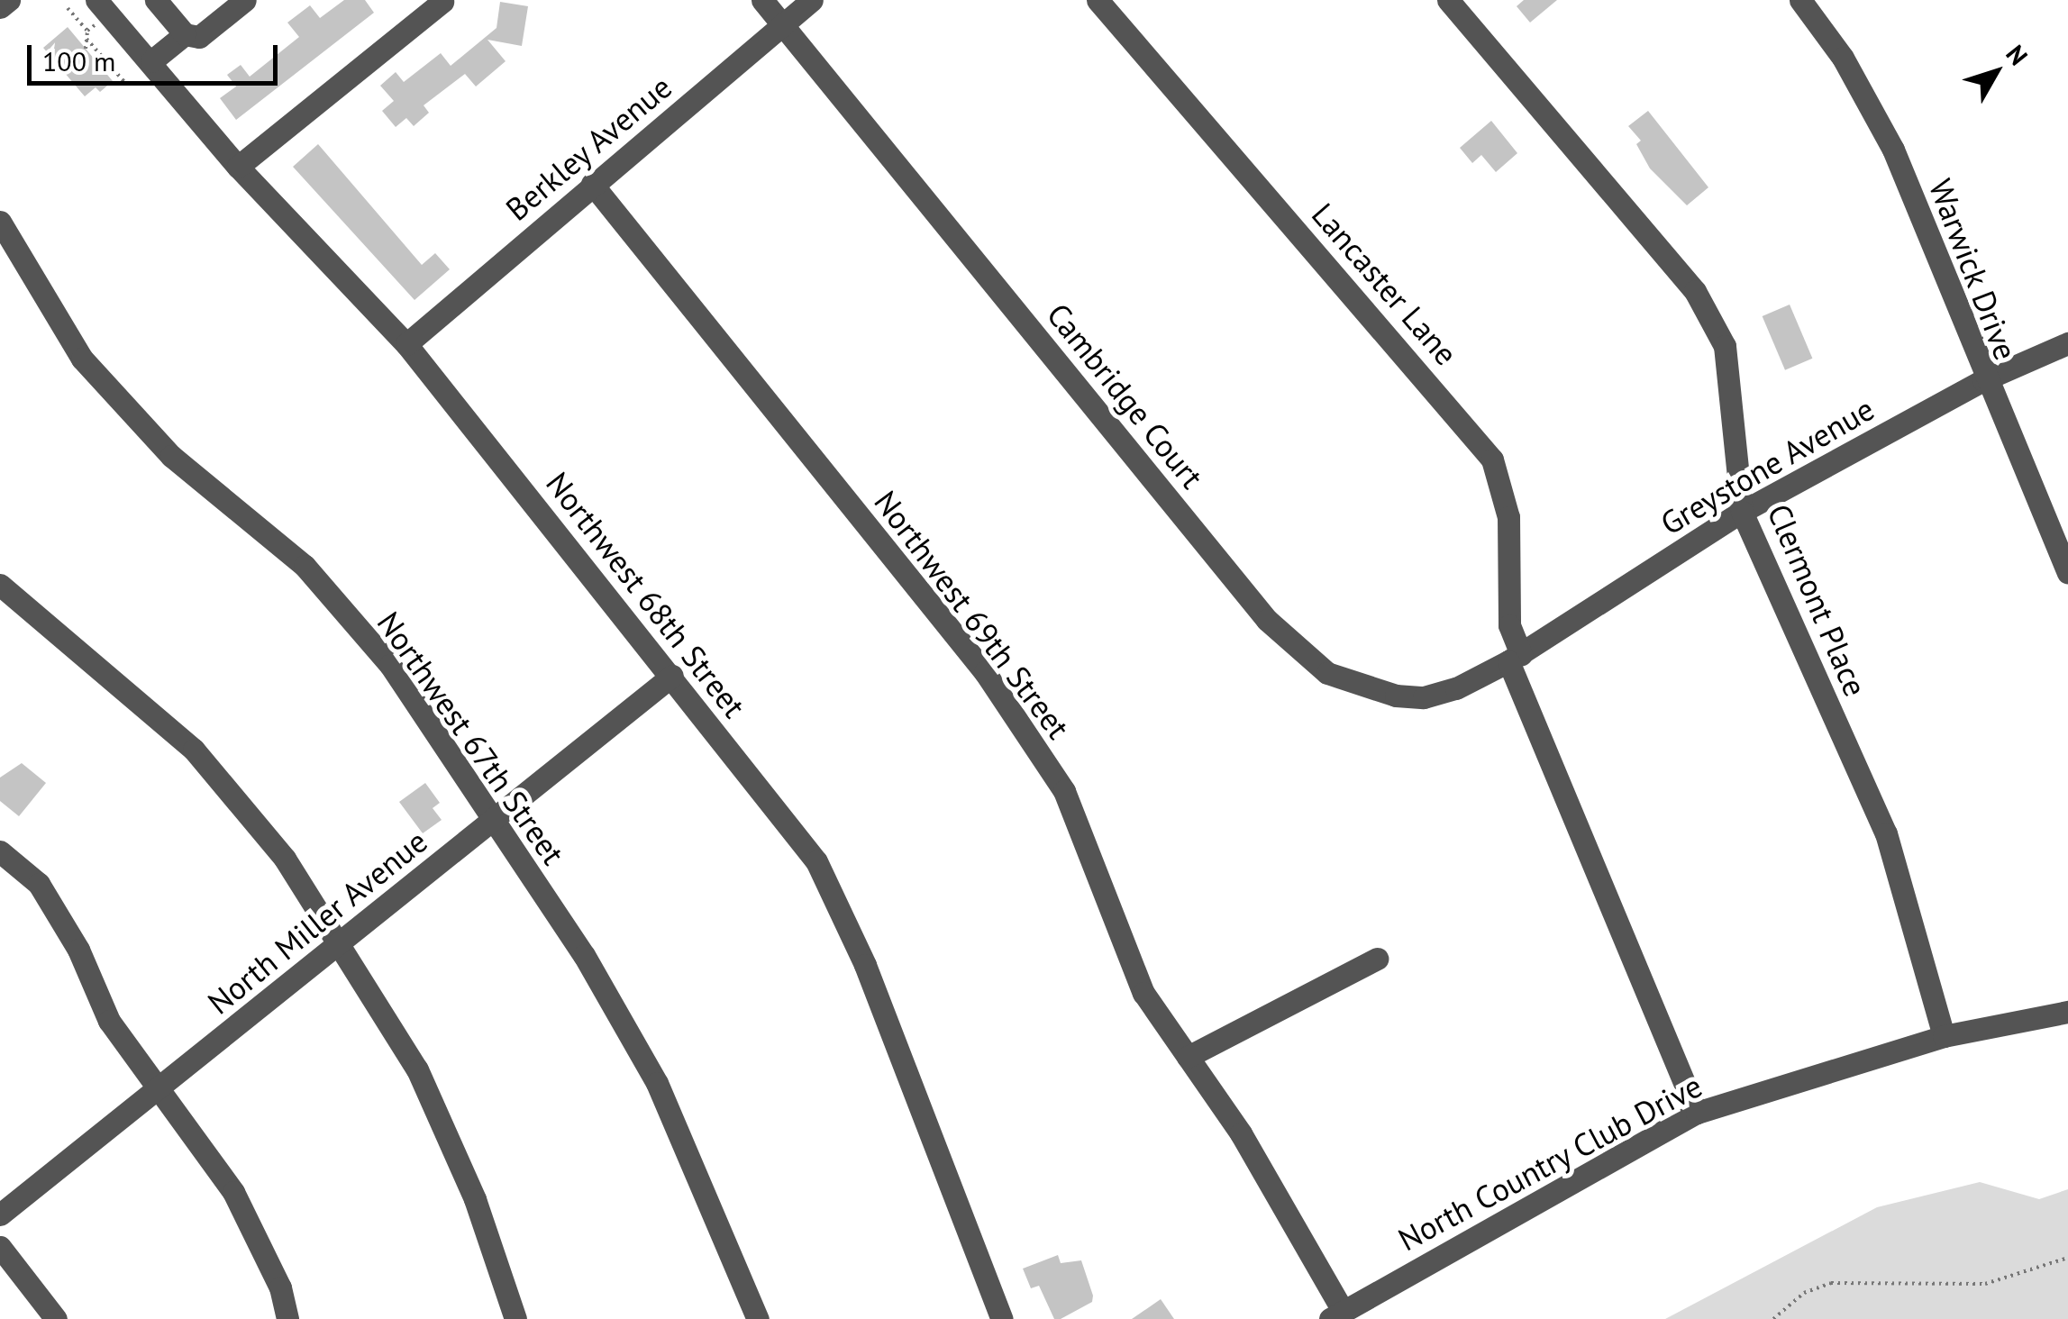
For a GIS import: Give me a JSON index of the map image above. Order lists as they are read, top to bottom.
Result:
{
  "streets": {
    "street": [
      "Berkley Avenue",
      "Warwick Drive",
      "Lancaster Lane",
      "Cambridge Court",
      "Greystone Avenue",
      "Northwest 68th Street",
      "Clermont Place",
      "Northwest 69th Street",
      "Northwest 67th Street",
      "North Miller Avenue",
      "North Country Club Drive"
    ]
  },
  "crossings": [
    ["Berkley Avenue", "Cambridge Court"],
    ["Berkley Avenue", "Northwest 68th Street"],
    ["Berkley Avenue", "Northwest 69th Street"],
    ["Warwick Drive", "Greystone Avenue"],
    ["Lancaster Lane", "Cambridge Court"],
    ["Lancaster Lane", "Greystone Avenue"],
    ["Lancaster Lane", "North Country Club Drive"],
    ["Cambridge Court", "Greystone Avenue"],
    ["Greystone Avenue", "Clermont Place"],
    ["Northwest 68th Street", "North Miller Avenue"],
    ["Clermont Place", "North Country Club Drive"],
    ["Northwest 69th Street", "North Country Club Drive"],
    ["Northwest 67th Street", "North Miller Avenue"]
  ],
  "scale_bar": "100 m",
  "north": "top right"
}
